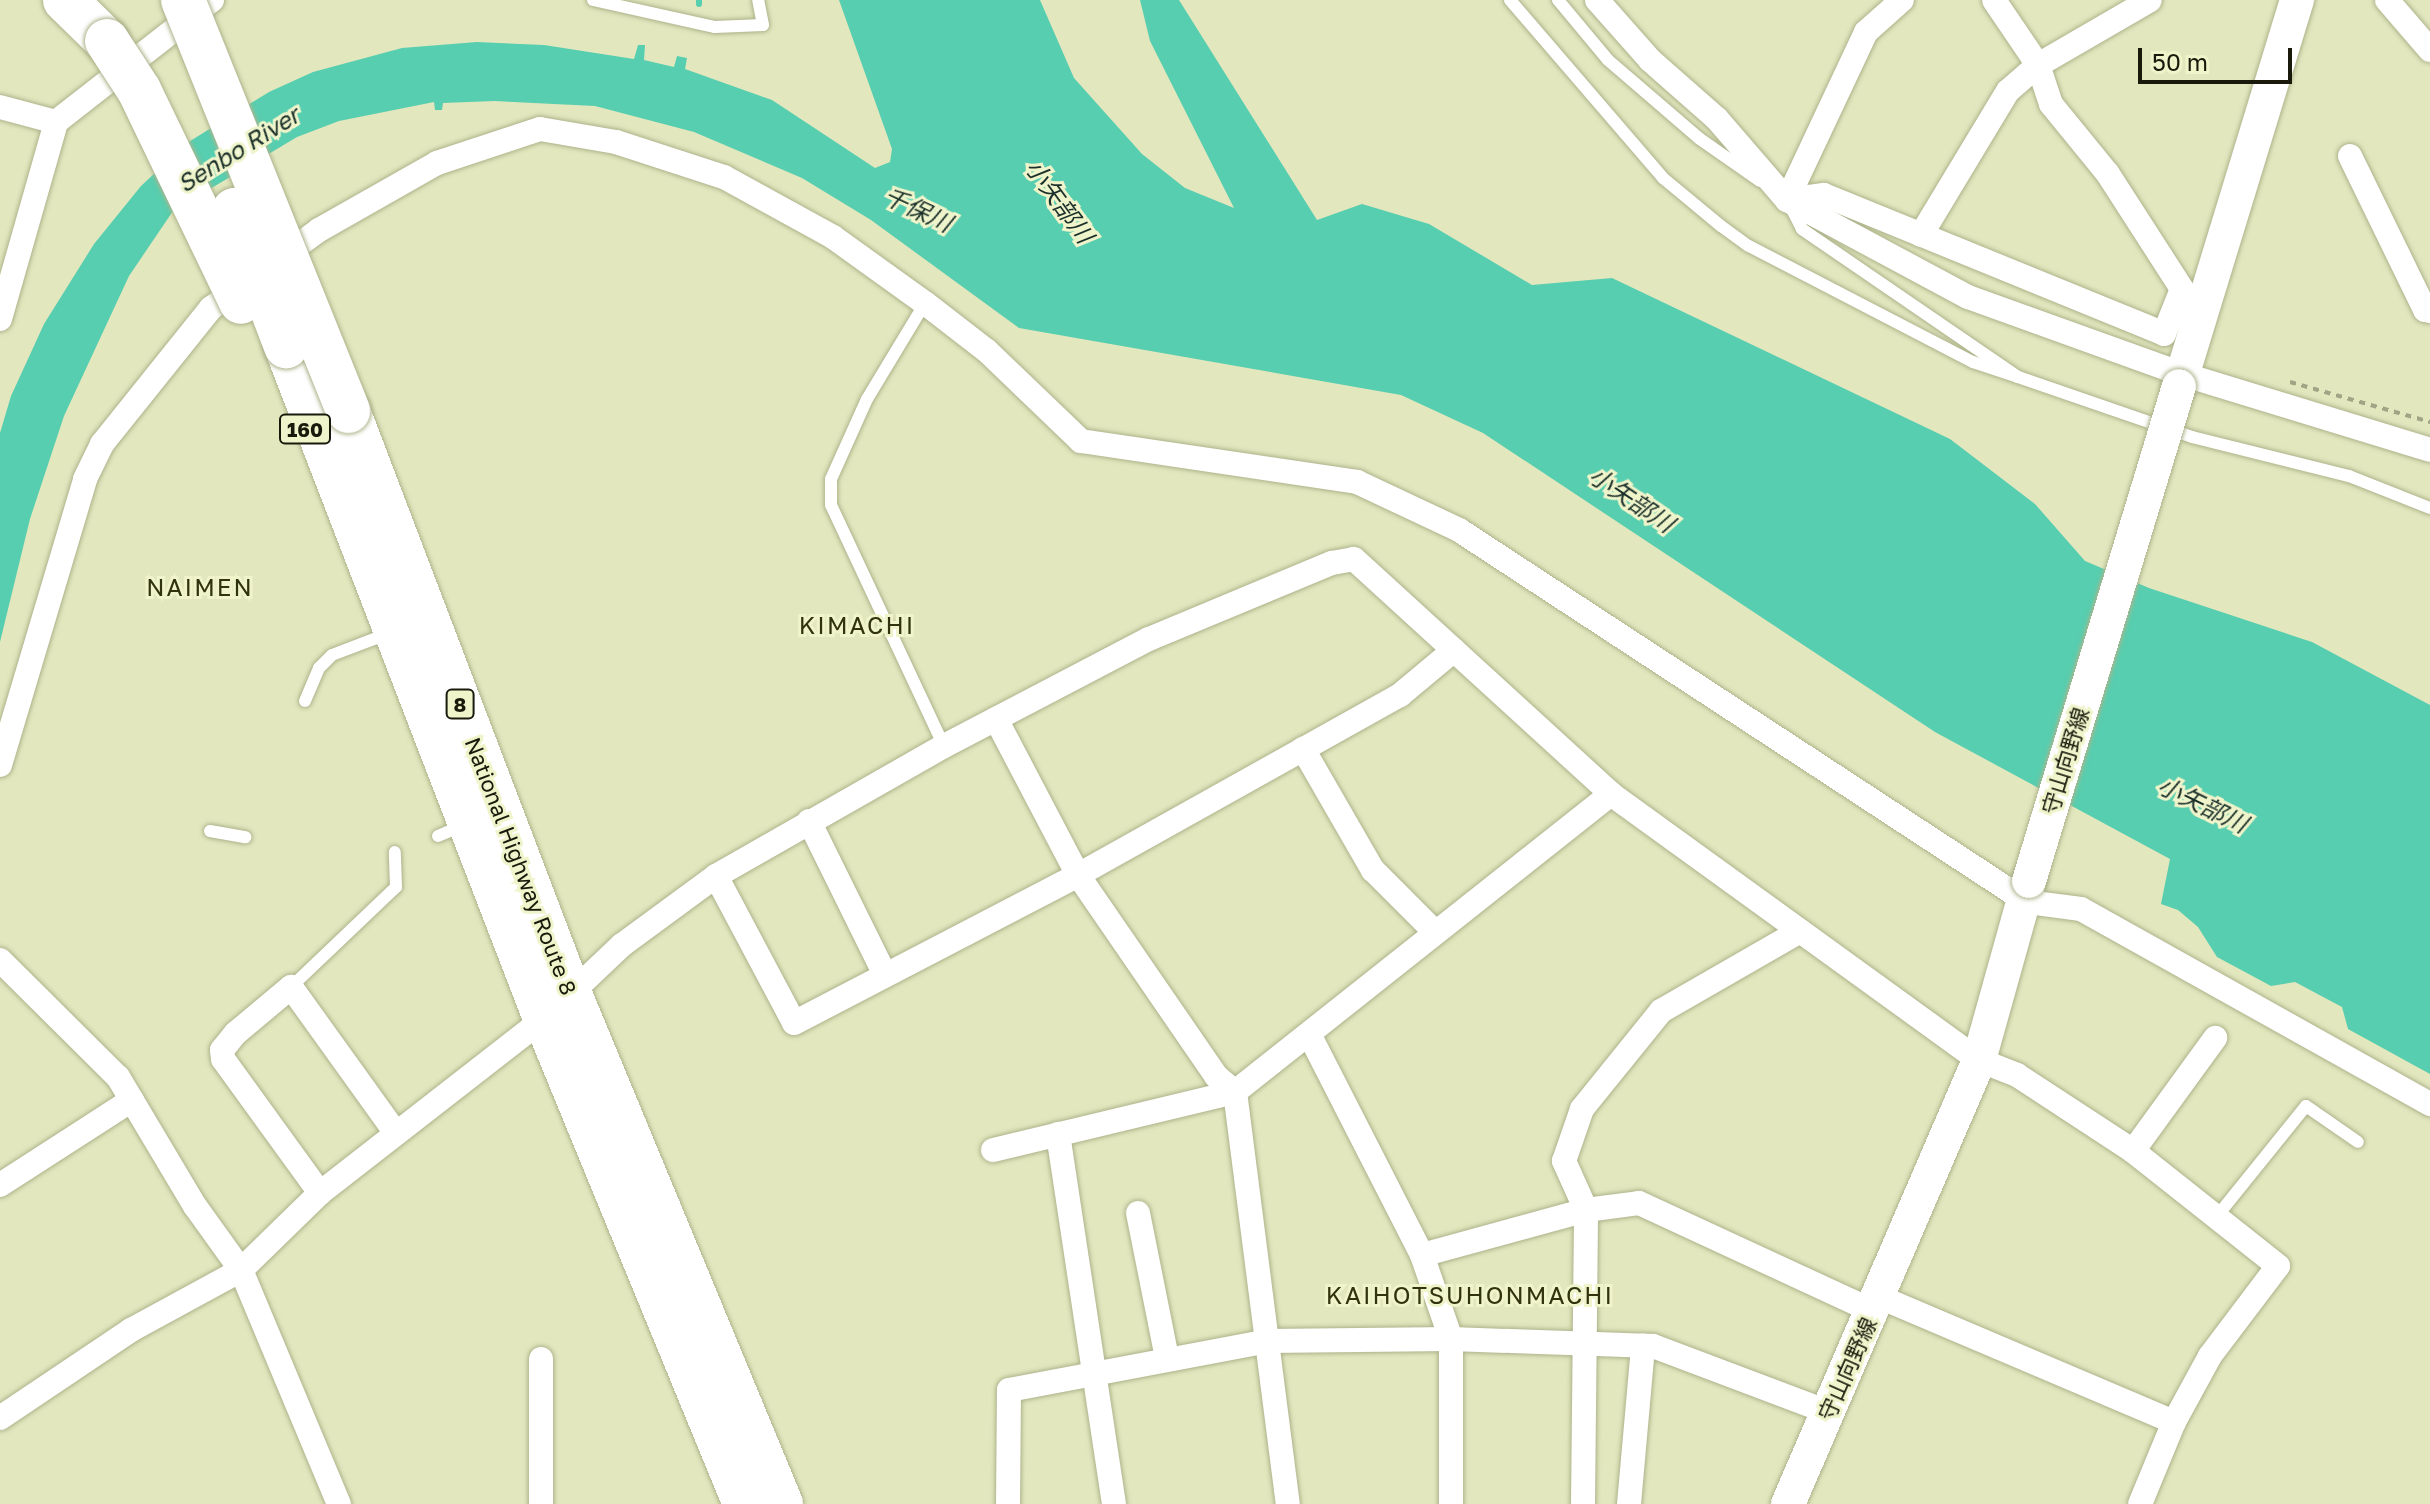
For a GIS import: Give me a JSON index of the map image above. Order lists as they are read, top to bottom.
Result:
{
  "streets": {
    "highway": ["160", "8", "National Highway Route 8"],
    "main road": ["守山向野線"]
  },
  "crossings": [
    ["160", "National Highway Route 8"]
  ],
  "districts": ["NAIMEN", "KIMACHI", "KAIHOTSUHONMACHI"],
  "water": ["Senbo River", "小矢部川", "千保川"],
  "scale_bar": "50 m"
}
